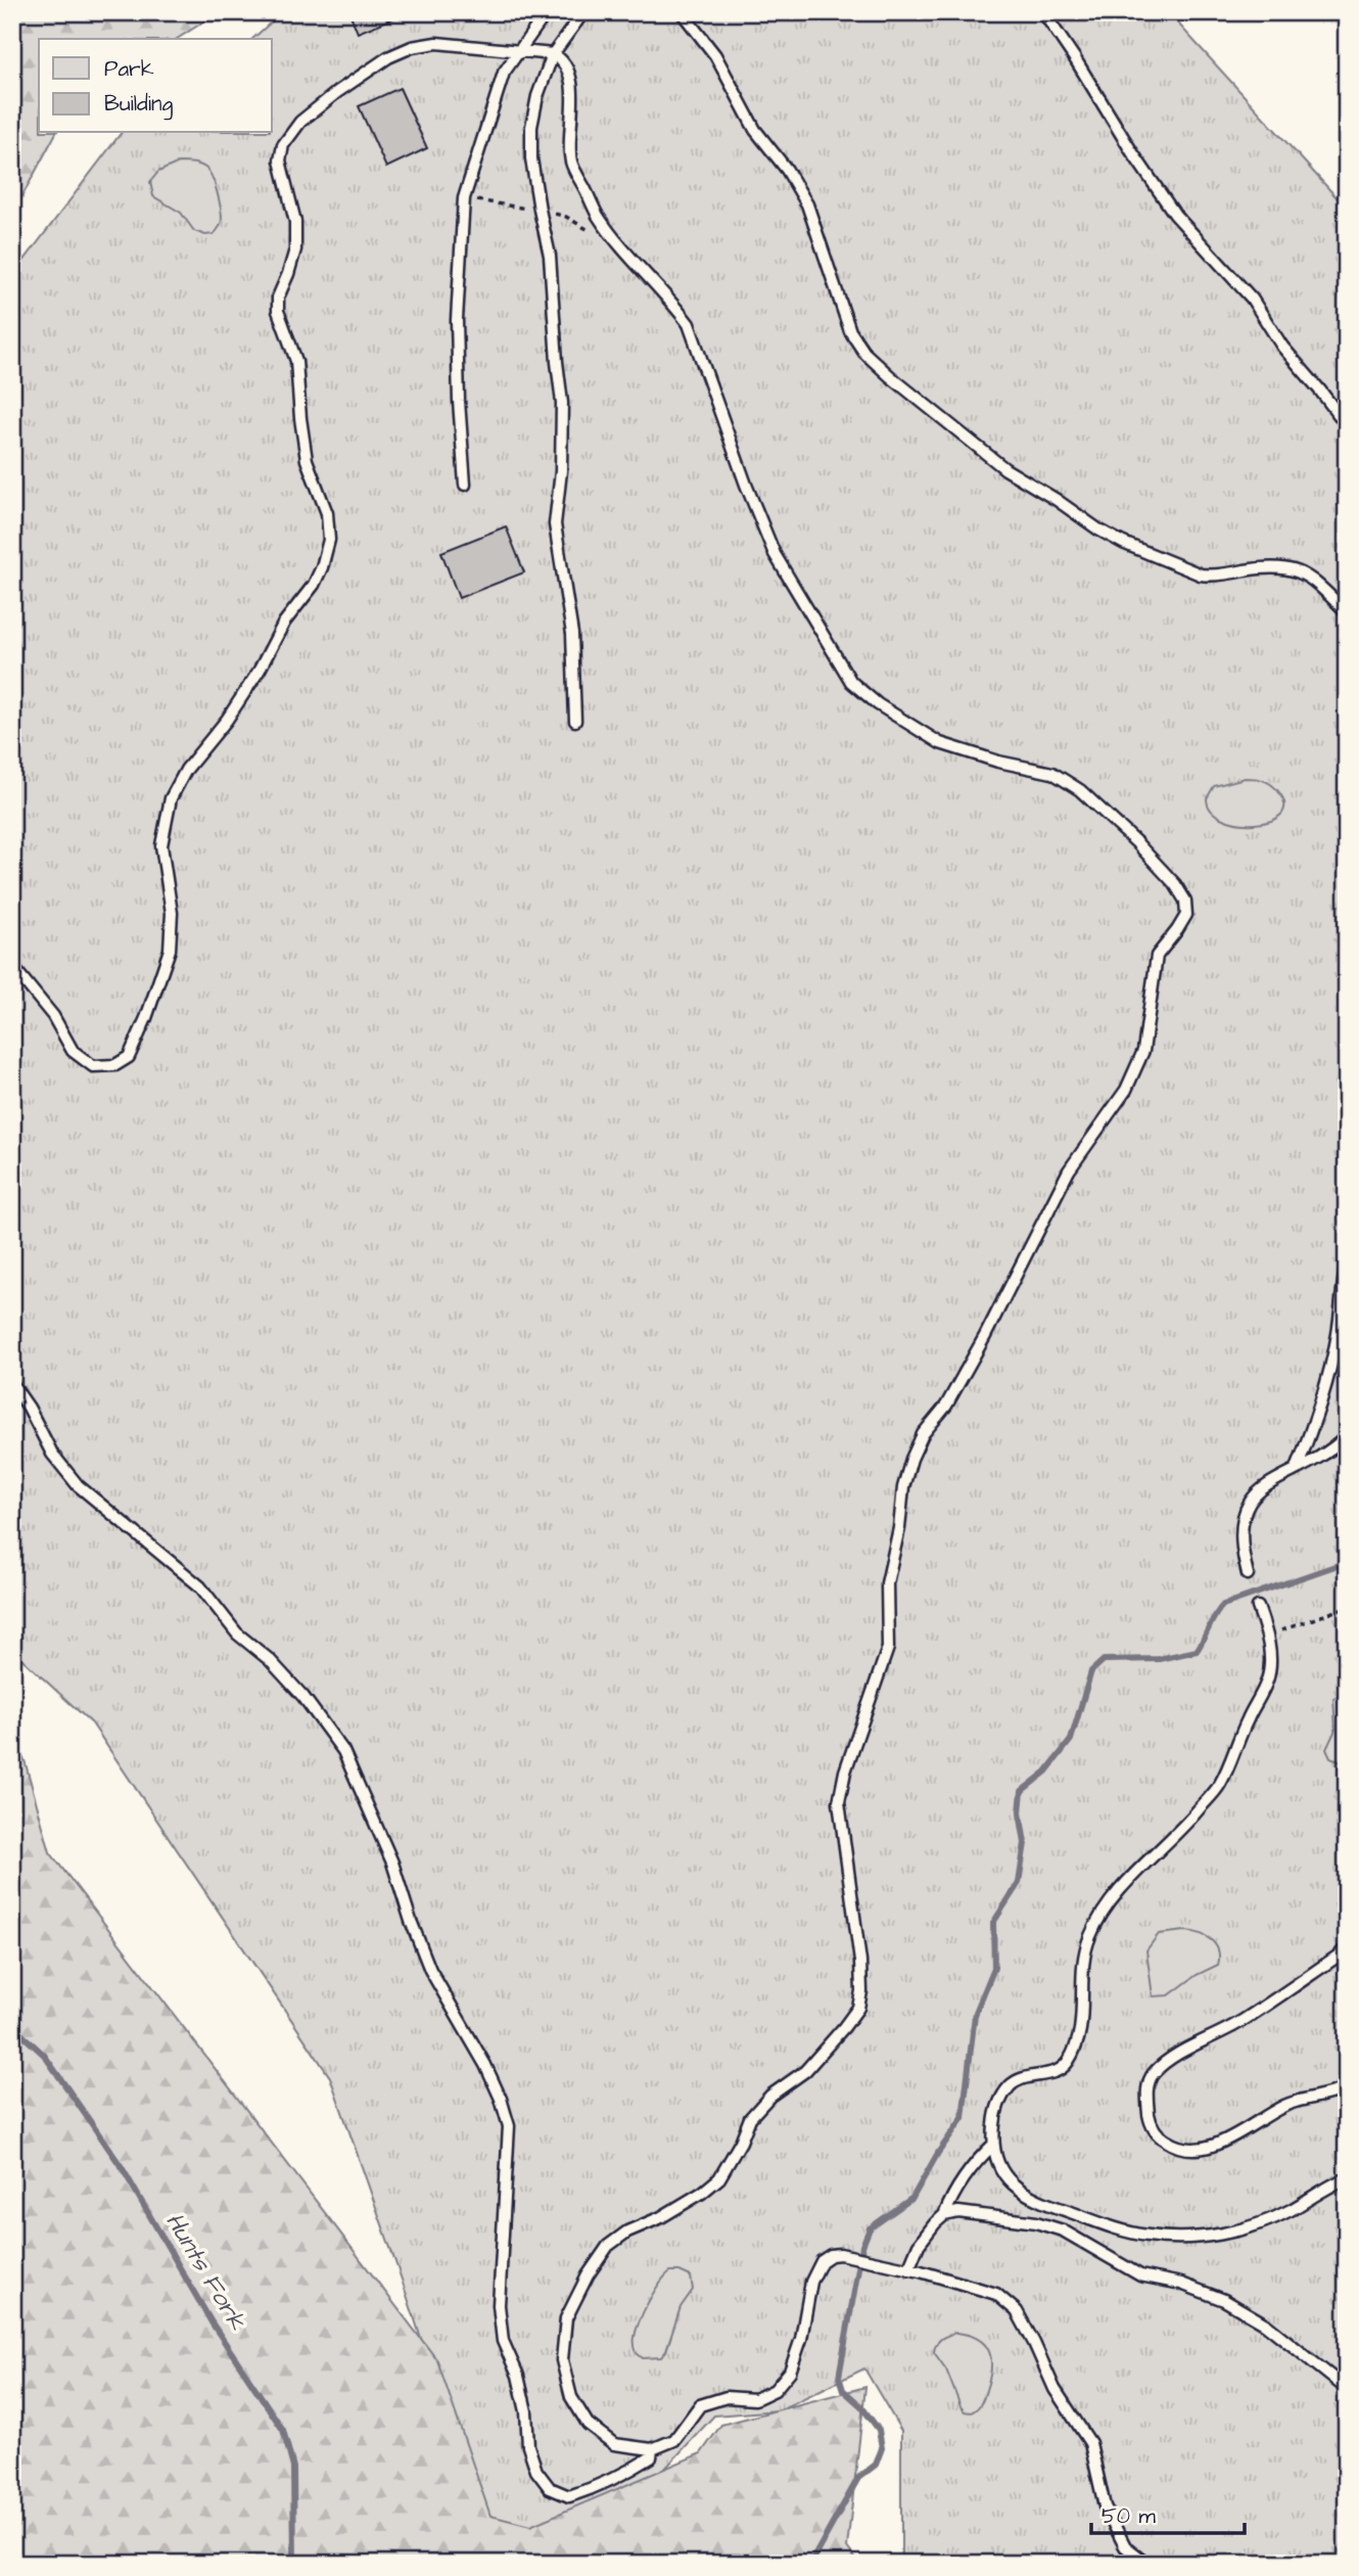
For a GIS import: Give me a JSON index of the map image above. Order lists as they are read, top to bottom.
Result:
{
  "water": ["Hunts Fork"],
  "legend": ["Park", "Building"],
  "scale_bar": "50 m"
}
